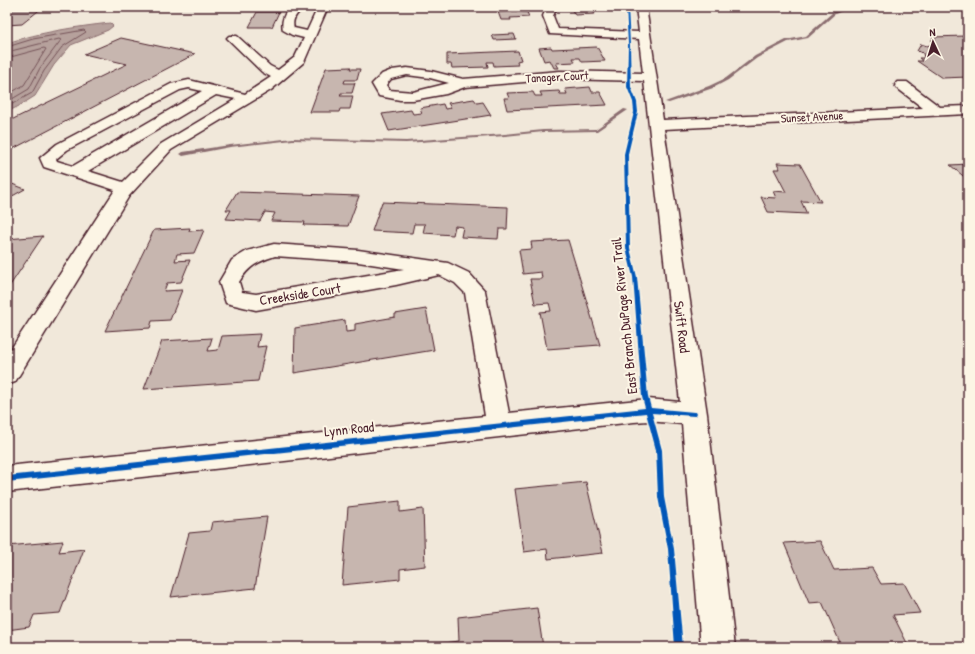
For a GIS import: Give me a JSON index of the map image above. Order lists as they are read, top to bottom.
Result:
{
  "streets": {
    "street": [
      "Tanager Court",
      "Sunset Avenue",
      "Creekside Court",
      "Swift Road",
      "Lynn Road"
    ],
    "cycle path": ["East Branch DuPage River Trail"]
  },
  "crossings": [
    ["Tanager Court", "Swift Road"],
    ["Sunset Avenue", "Swift Road"],
    ["Creekside Court", "Lynn Road"],
    ["Swift Road", "Lynn Road"]
  ],
  "north": "top"
}
